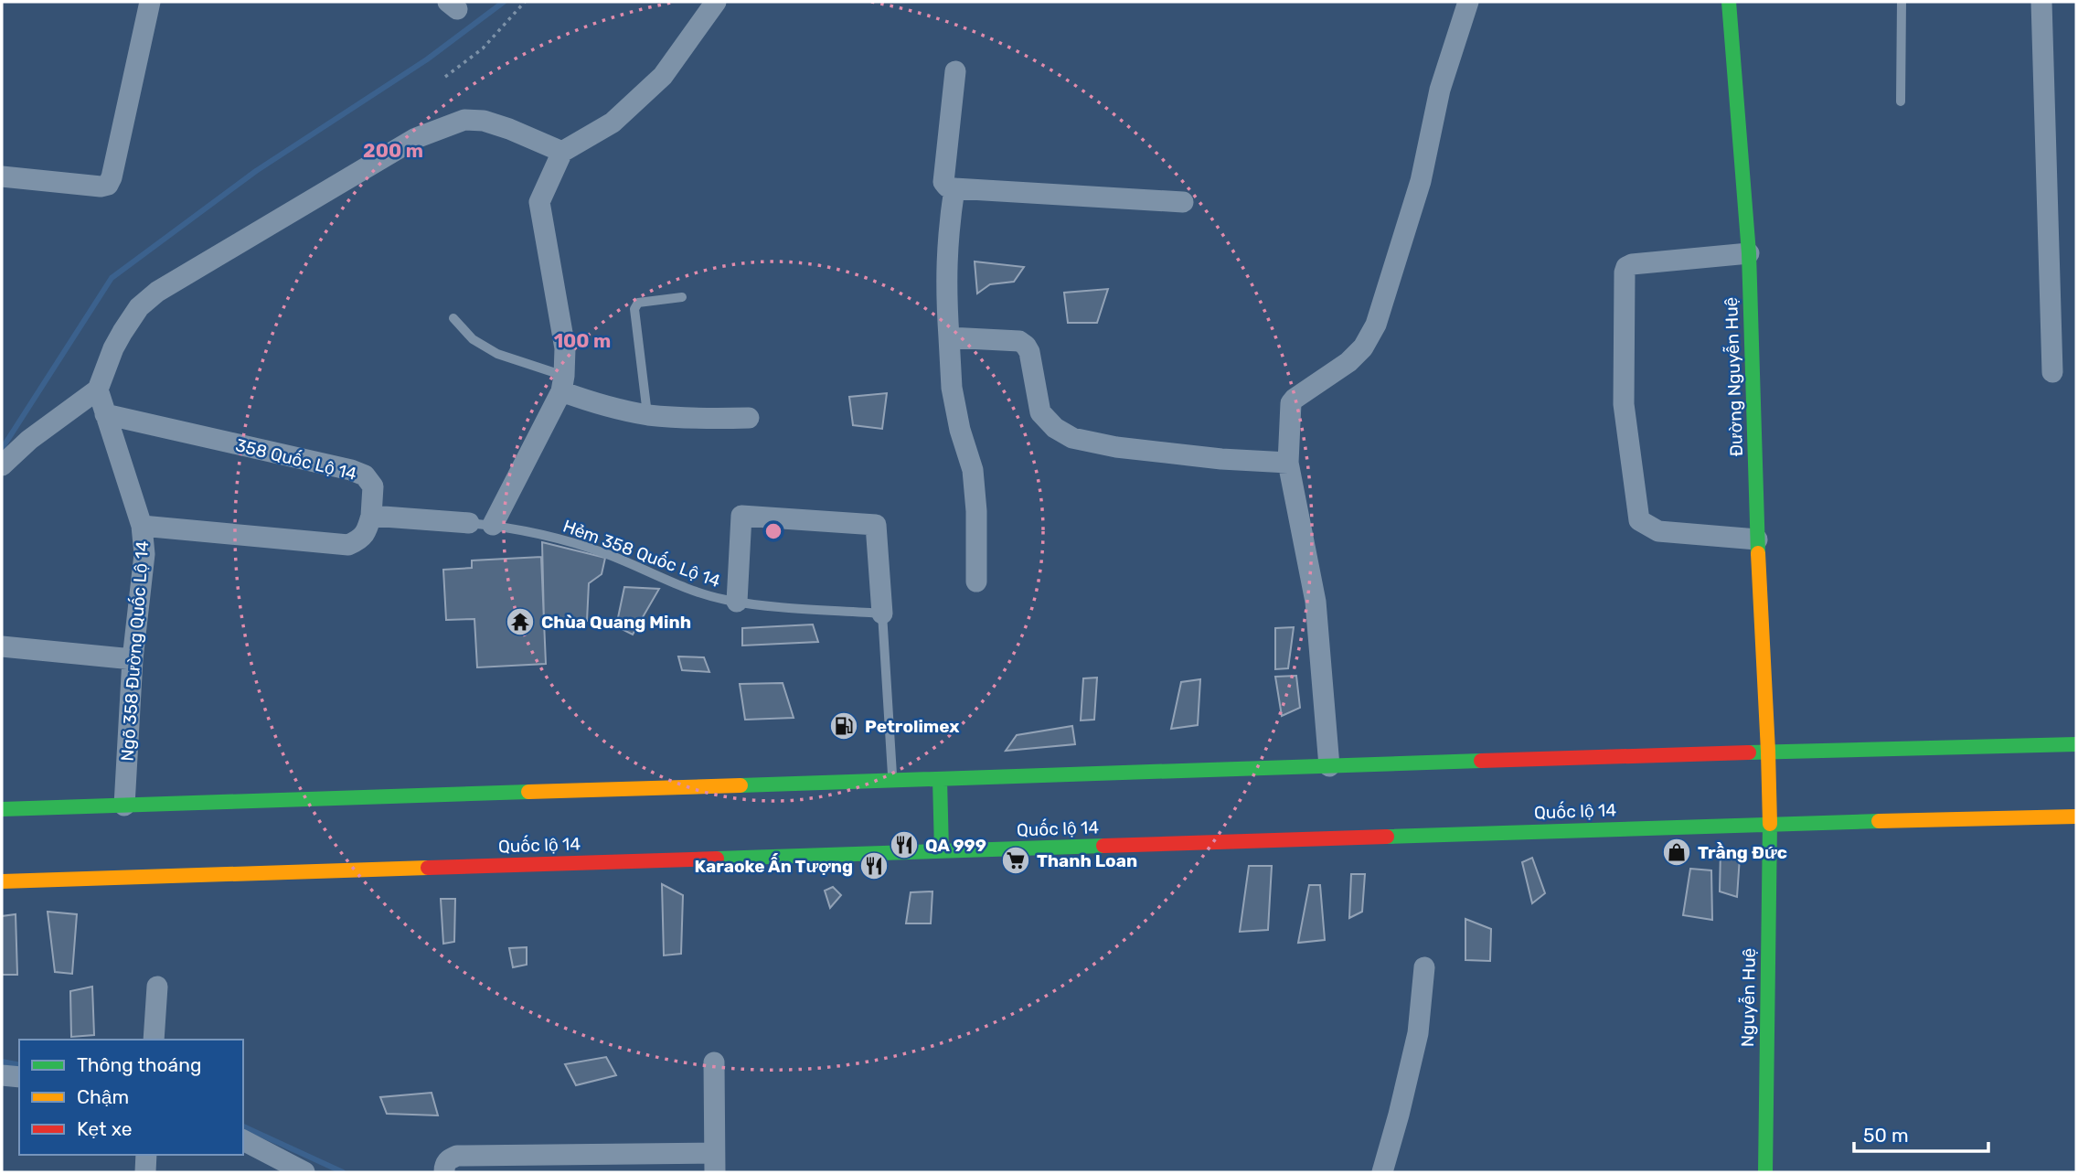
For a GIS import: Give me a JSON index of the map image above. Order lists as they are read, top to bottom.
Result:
{
  "streets": {
    "main road": ["Đường Nguyễn Huệ", "Quốc lộ 14", "Nguyễn Huệ"],
    "street": ["358 Quốc Lộ 14", "Ngõ 358 Đường Quốc Lộ 14"],
    "lane": ["Hẻm 358 Quốc Lộ 14"]
  },
  "crossings": [
    ["Đường Nguyễn Huệ", "Nguyễn Huệ"],
    ["358 Quốc Lộ 14", "Ngõ 358 Đường Quốc Lộ 14"],
    ["Quốc lộ 14", "Nguyễn Huệ"]
  ],
  "places": {
    "temple": ["Chùa Quang Minh"],
    "fuel station": ["Petrolimex"],
    "restaurant": ["QA 999", "Karaoke Ấn Tượng"],
    "shop": ["Trầng Đức"],
    "supermarket": ["Thanh Loan"]
  },
  "legend": ["Thông thoáng", "Chậm", "Kẹt xe"],
  "scale_bar": "50 m",
  "rings": ["200 m", "100 m"]
}
